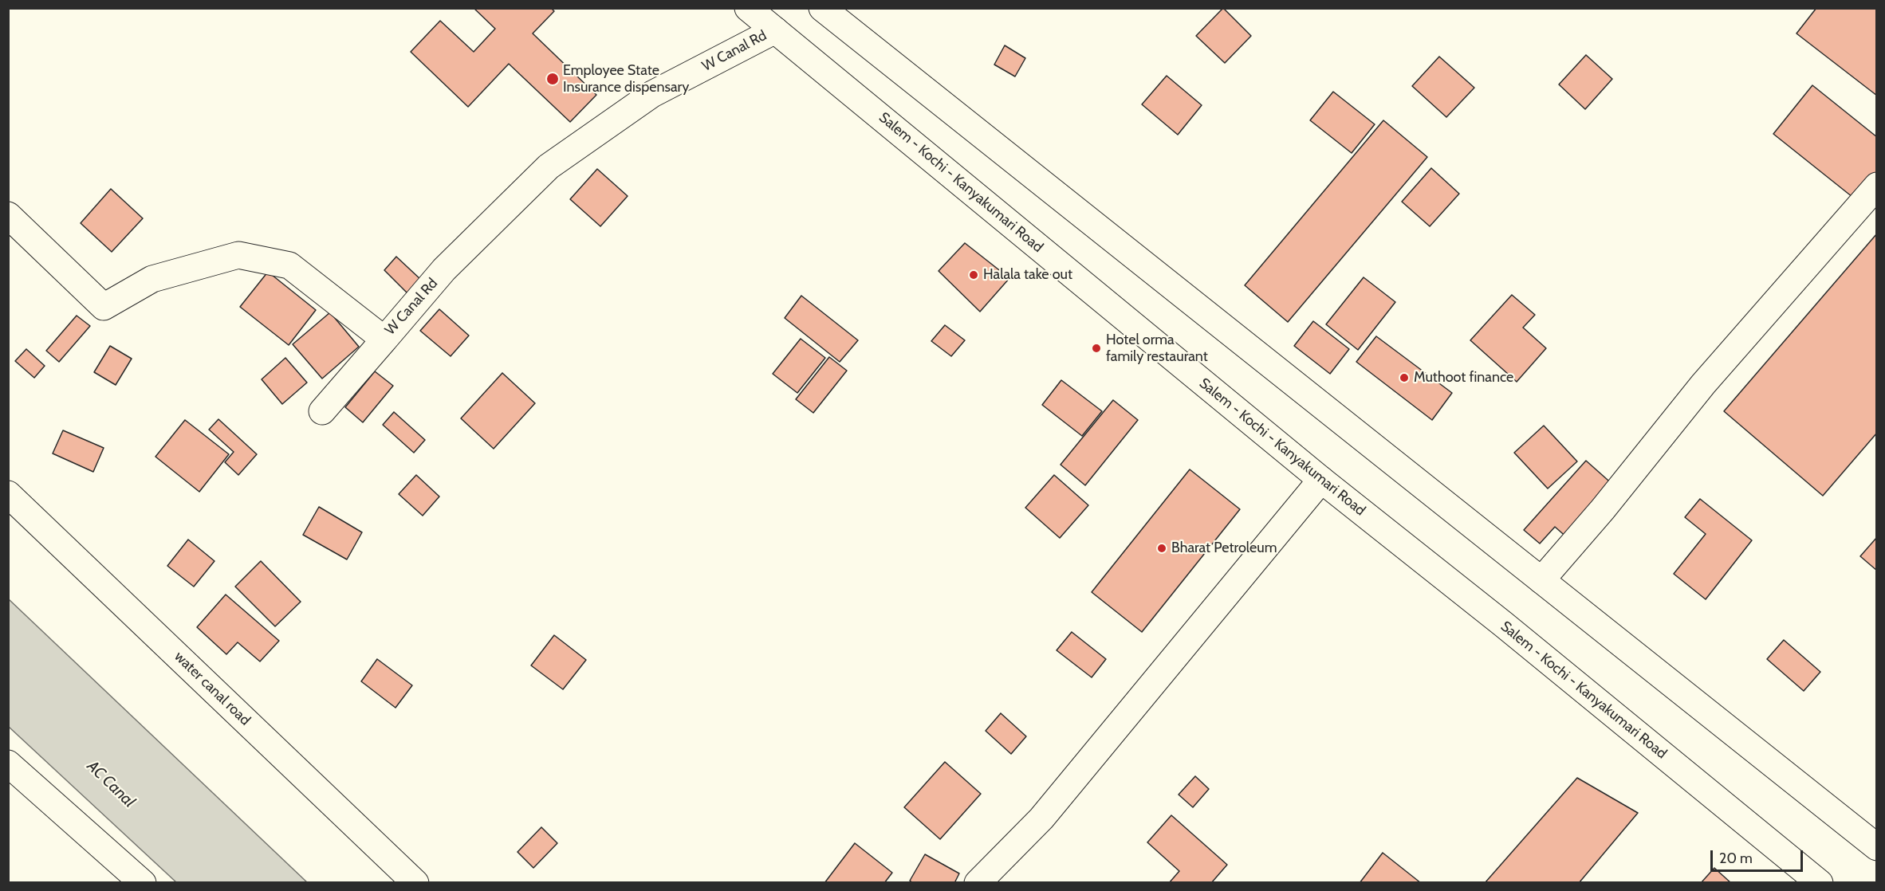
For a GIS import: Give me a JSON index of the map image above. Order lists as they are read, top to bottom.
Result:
{
  "streets": {
    "main road": ["W Canal Rd", "Salem - Kochi - Kanyakumari Road", "water canal road"]
  },
  "crossings": [
    ["W Canal Rd", "Salem - Kochi - Kanyakumari Road"]
  ],
  "water": ["AC Canal"],
  "places": [
    "Employee State Insurance dispensary",
    "Halala take out",
    "Hotel orma family restaurant",
    "Muthoot finance",
    "Bharat Petroleum"
  ],
  "scale_bar": "20 m"
}
